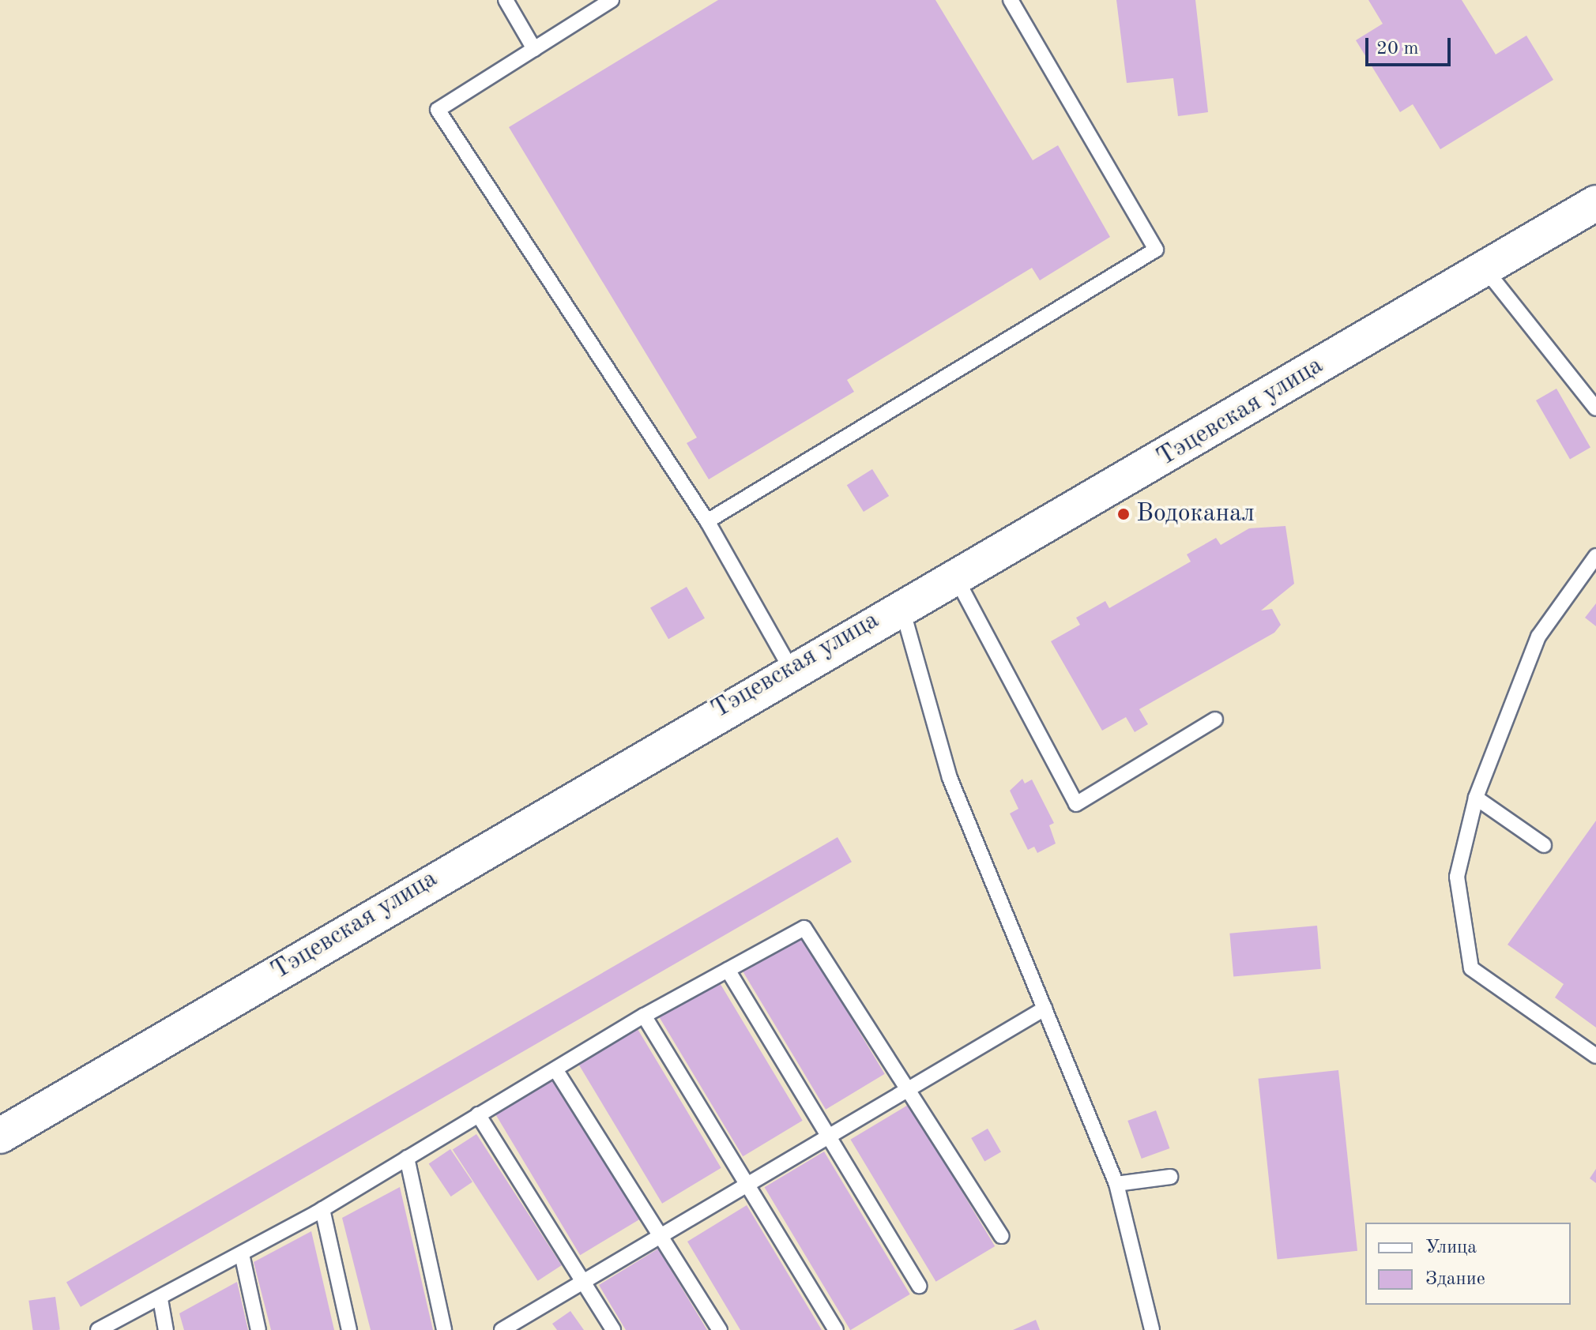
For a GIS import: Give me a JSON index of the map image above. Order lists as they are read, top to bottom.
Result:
{
  "streets": {
    "main road": ["Тэцевская улица"]
  },
  "places": ["Водоканал"],
  "legend": ["Улица", "Здание"],
  "scale_bar": "20 m"
}
